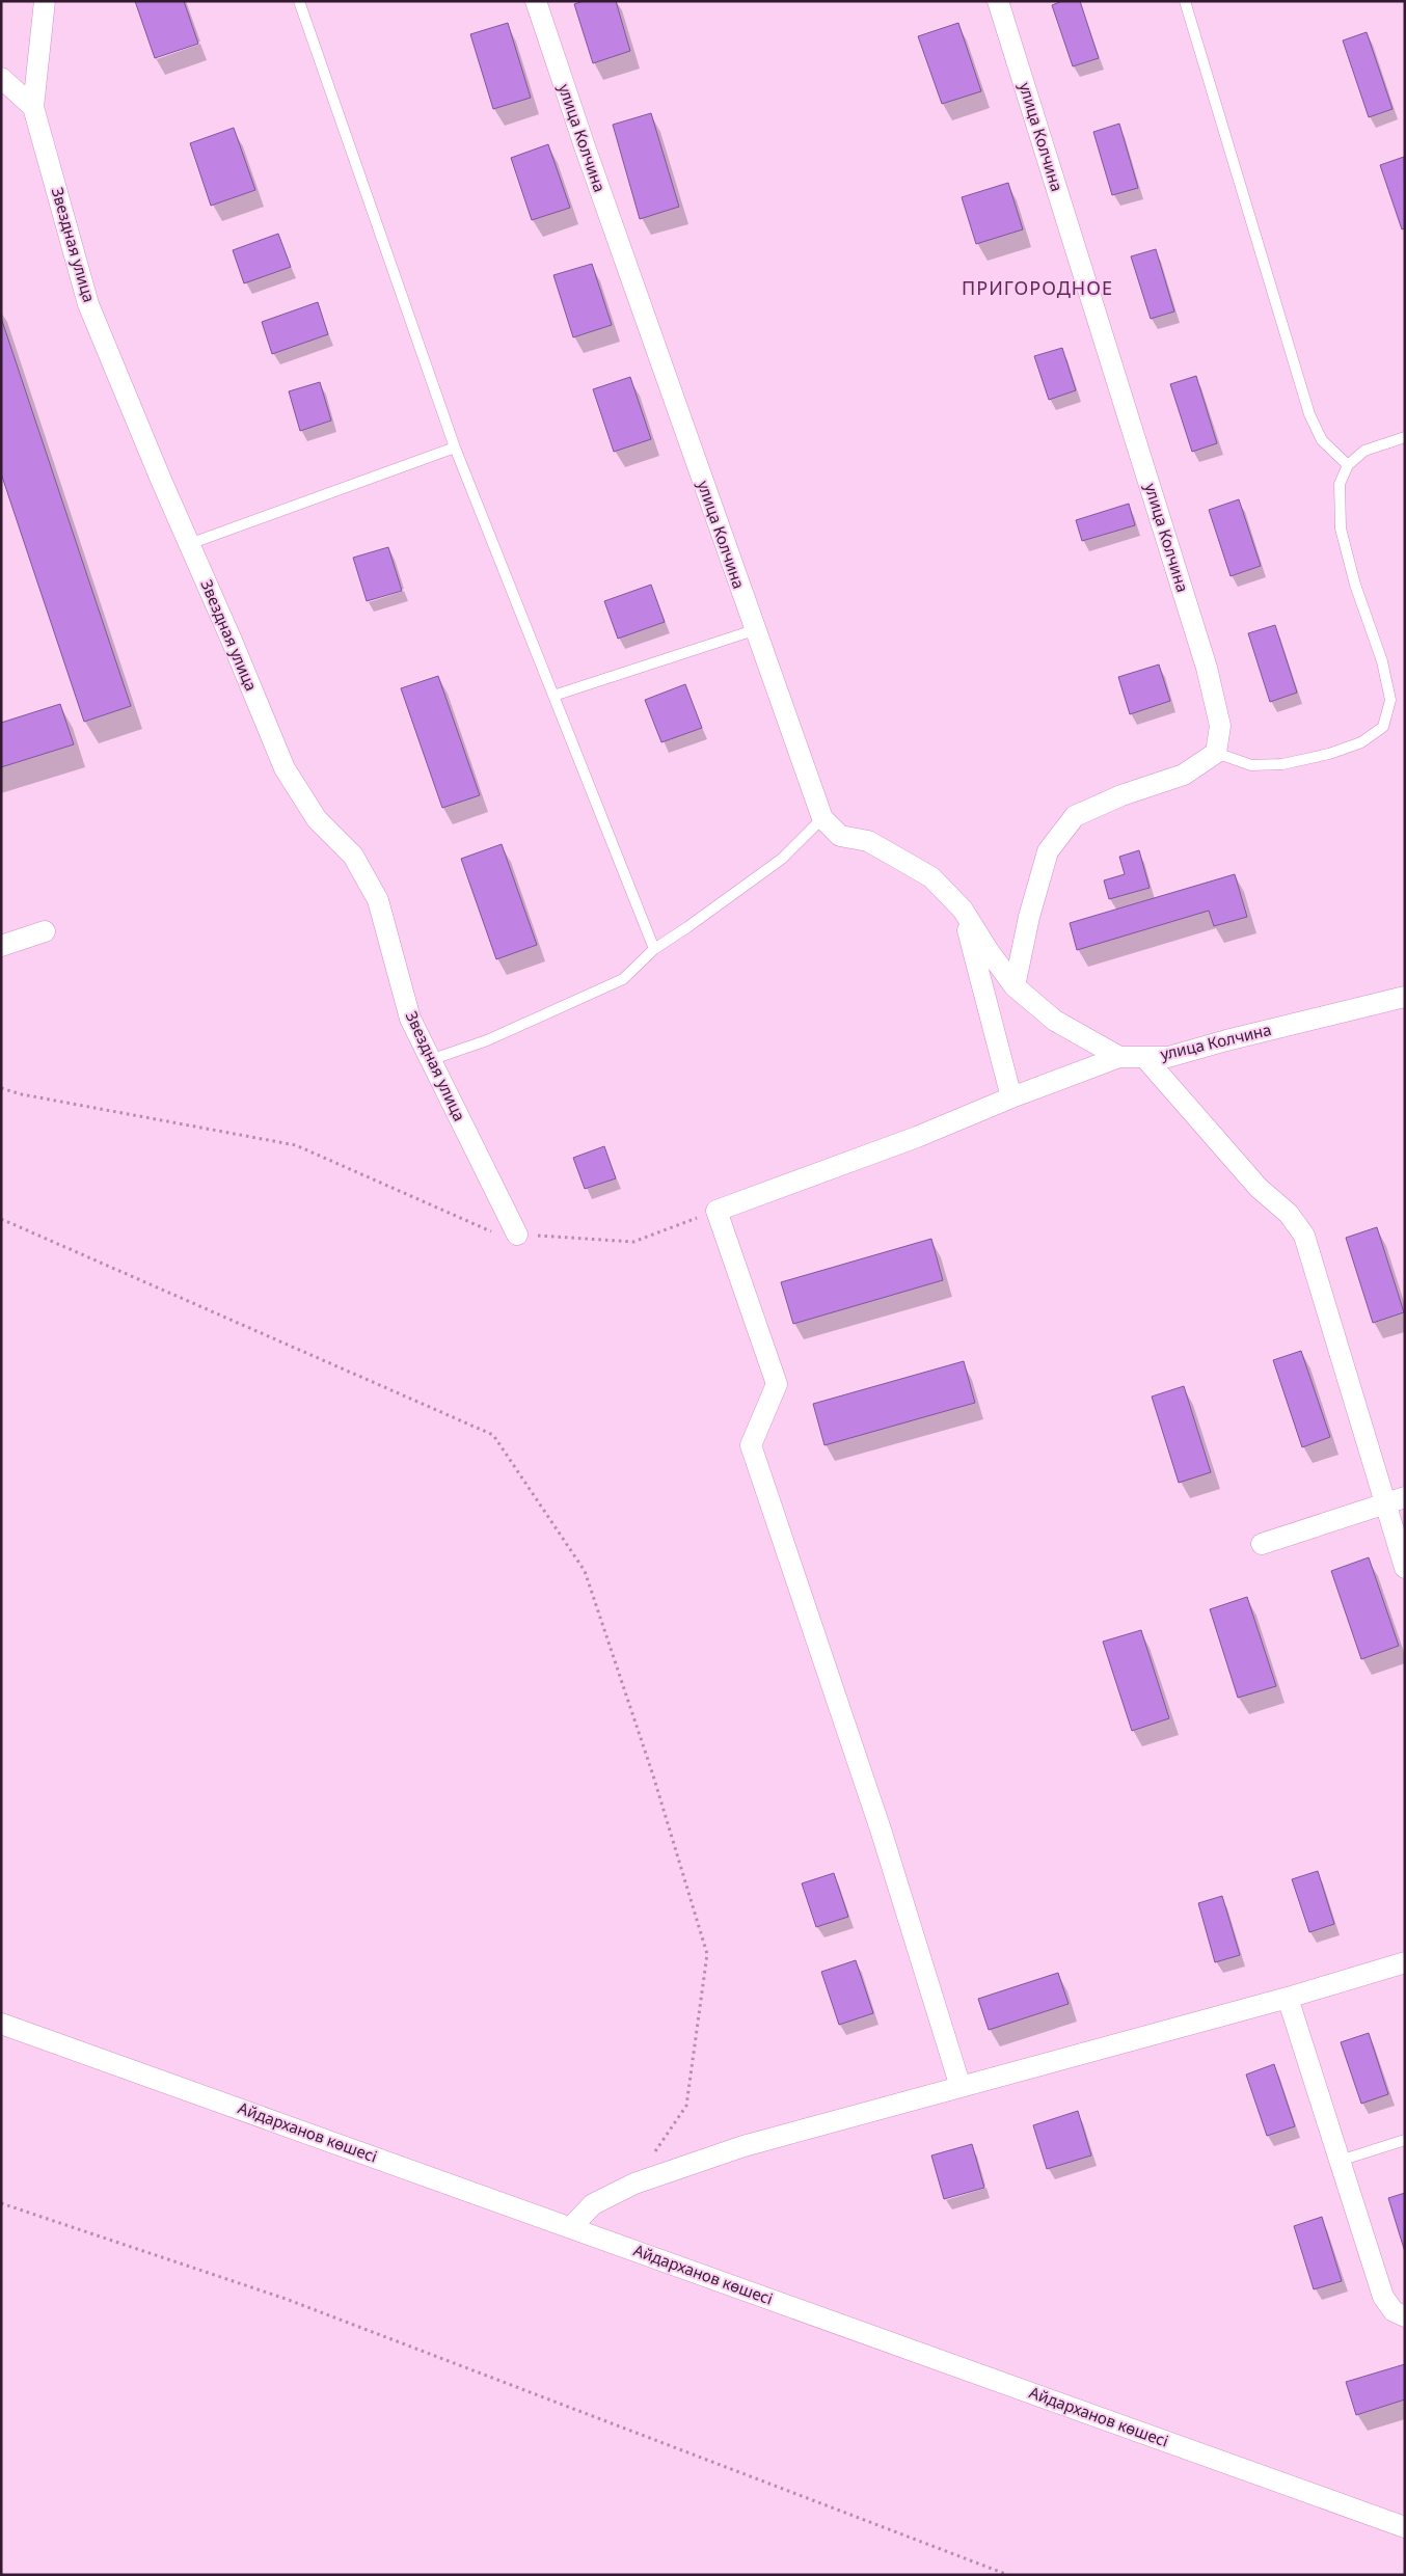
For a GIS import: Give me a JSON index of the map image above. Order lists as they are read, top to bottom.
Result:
{
  "streets": {
    "street": ["улица Колчина", "Звездная улица", "Айдарханов көшесі"]
  },
  "districts": ["ПРИГОРОДНОЕ"]
}
